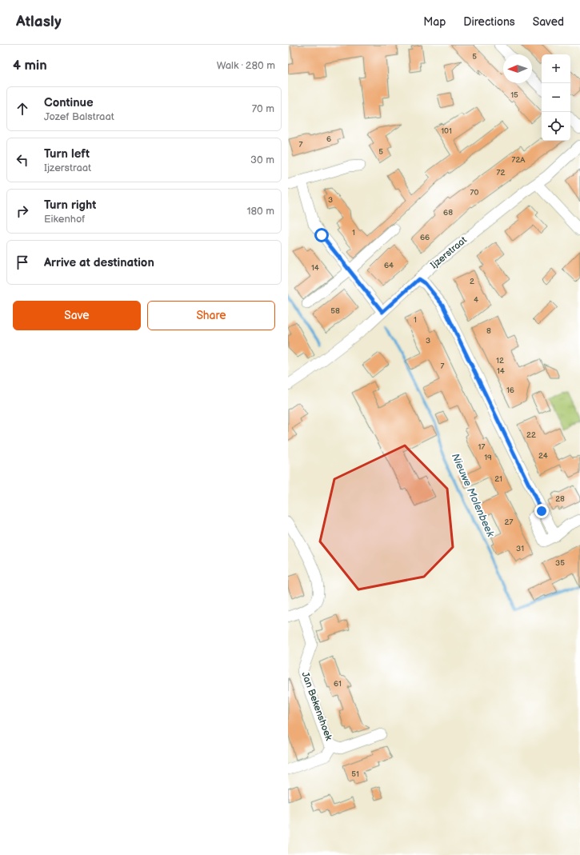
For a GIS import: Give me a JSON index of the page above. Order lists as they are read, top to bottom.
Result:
{
  "streets": {
    "street": ["Ijzerstraat", "Jan Bekenshoek"]
  },
  "water": ["Nieuwe Molenbeek"],
  "house_numbers": [
    "5",
    "15",
    "101",
    "6",
    "7",
    "5",
    "72A",
    "72",
    "70",
    "3",
    "68",
    "1",
    "66",
    "64",
    "14",
    "2",
    "4",
    "58",
    "1",
    "8",
    "3",
    "12",
    "7",
    "14",
    "16",
    "22",
    "17",
    "24",
    "19",
    "21",
    "28",
    "27",
    "31",
    "35",
    "61",
    "51"
  ],
  "north": "left",
  "page": {
    "header": "Atlasly",
    "nav": ["Map", "Directions", "Saved"],
    "heading": ["4 min", "Walk · 280 m"],
    "map_buttons": ["+", "−"],
    "list": [
      ["Continue", "Jozef Balstraat", "70 m"],
      ["Turn left", "Ijzerstraat", "30 m"],
      ["Turn right", "Eikenhof", "180 m"],
      "Arrive at destination"
    ],
    "buttons": ["Save", "Share"]
  }
}
